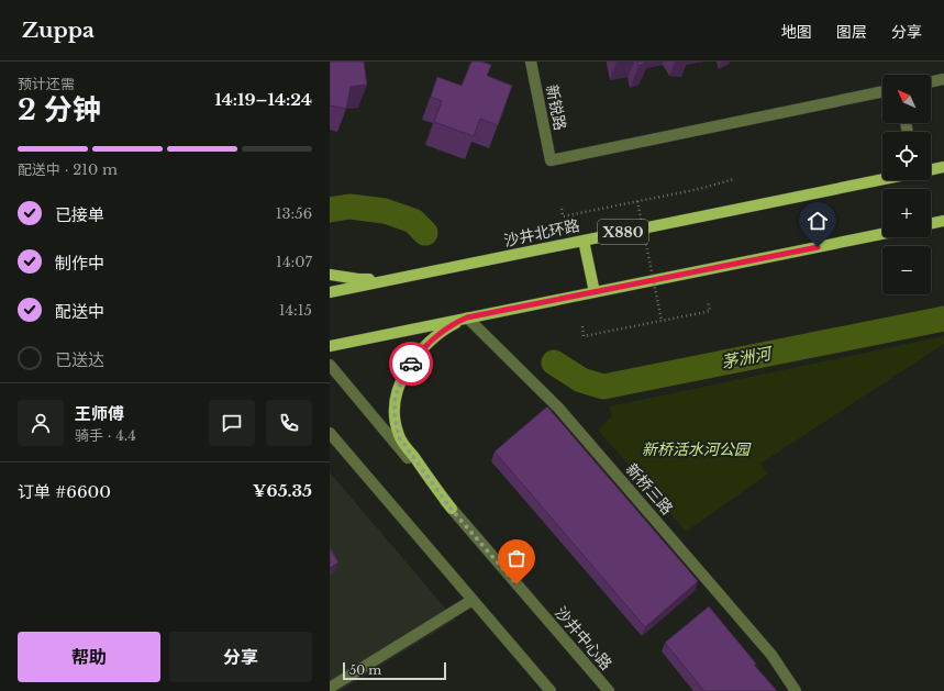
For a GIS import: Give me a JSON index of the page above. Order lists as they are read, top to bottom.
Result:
{
  "streets": {
    "main road": ["X880", "沙井北环路"],
    "street": ["新锐路", "新桥三路", "沙井中心路"]
  },
  "water": ["茅洲河"],
  "parks": ["新桥活水河公园"],
  "scale_bar": "50 m",
  "north": "top left",
  "page": {
    "header": "Zuppa",
    "nav": ["地图", "图层", "分享"],
    "heading": ["2 分钟", "预计还需", "14:19–14:24"],
    "panel": [
      "王师傅",
      "骑手 · 4.4",
      "订单 #6600",
      "¥65.35"
    ],
    "map_buttons": ["+", "−"],
    "bar": "配送中 · 210 m",
    "list": [
      ["已接单", "13:56"],
      ["制作中", "14:07"],
      ["配送中", "14:15"],
      "已送达"
    ],
    "buttons": ["帮助", "分享"],
    "scale": "50 m"
  }
}
